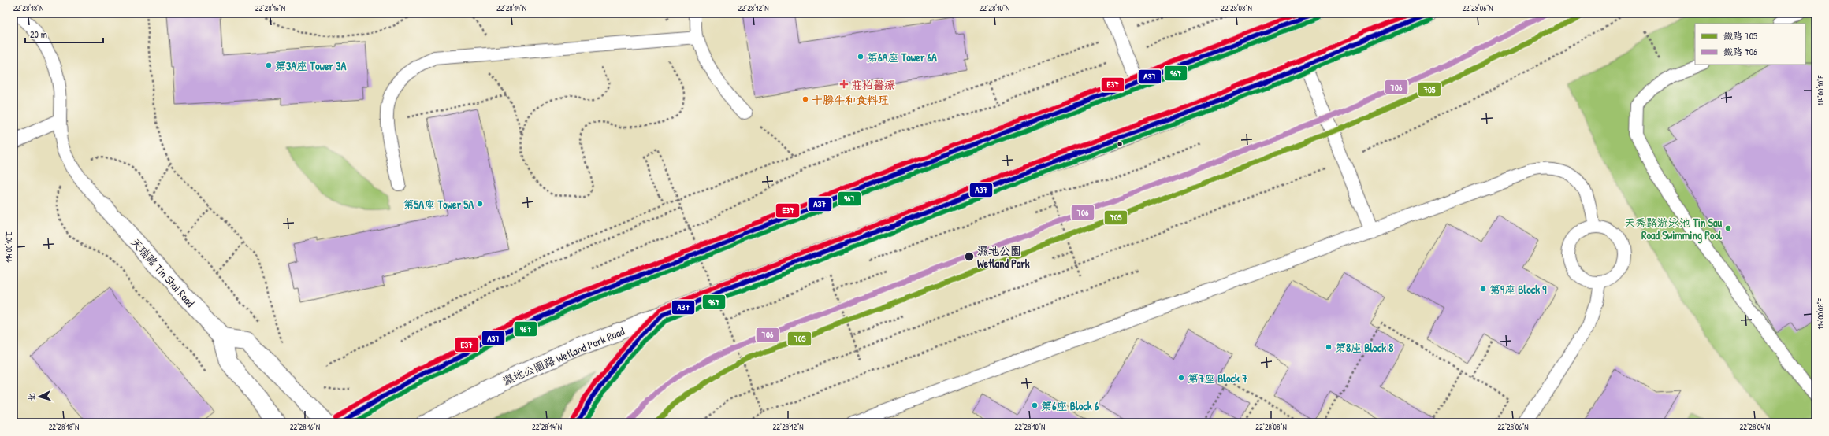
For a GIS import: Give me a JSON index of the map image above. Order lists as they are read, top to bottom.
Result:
{
  "streets": {
    "main road": ["天瑞路 Tin Shui Road", "濕地公園路 Wetland Park Road"]
  },
  "places": {
    "other": [
      "第6A座 Tower 6A",
      "第3A座 Tower 3A",
      "十勝牛和食料理",
      "第5A座 Tower 5A",
      "天秀路游泳池 Tin Sau Road Swimming Pool",
      "濕地公園 Wetland Park",
      "第9座 Block 9",
      "第8座 Block 8",
      "第7座 Block 7",
      "第6座 Block 6"
    ],
    "health": ["莊柏醫療"]
  },
  "lines": [
    "rail line 705",
    "rail line 706",
    "transit line A37",
    "transit line E37",
    "transit line 967"
  ],
  "legend": ["鐵路 705", "鐵路 706"],
  "scale_bar": "20 m",
  "north": "left",
  "coordinates": [
    "22°28'18\"N",
    "22°28'16\"N",
    "22°28'14\"N",
    "22°28'12\"N",
    "22°28'10\"N",
    "22°28'08\"N",
    "22°28'06\"N",
    "114°00'10\"E",
    "114°00'08\"E",
    "22°28'04\"N"
  ]
}
